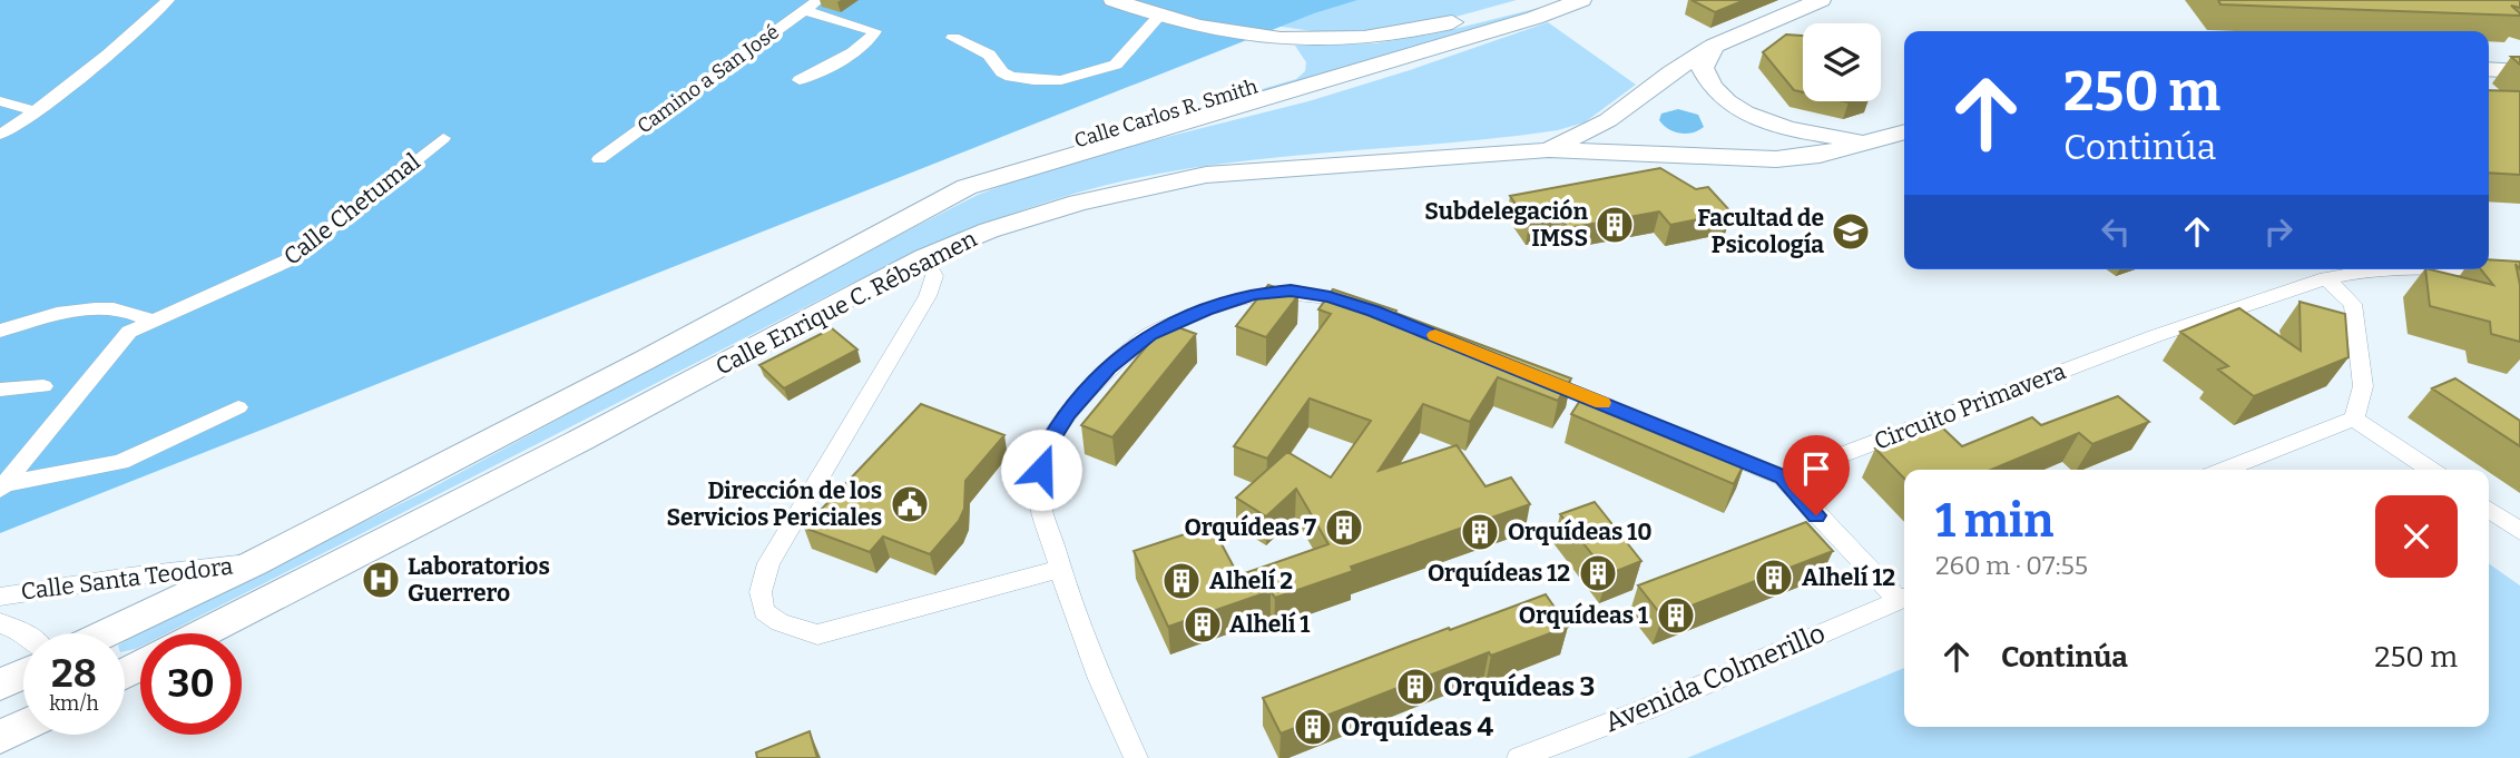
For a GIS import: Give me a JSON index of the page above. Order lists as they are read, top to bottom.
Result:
{
  "streets": {
    "main road": ["Calle Carlos R. Smith", "Calle Enrique C. Rébsamen"],
    "street": [
      "Camino a San José",
      "Calle Chetumal",
      "Circuito Primavera",
      "Calle Santa Teodora",
      "Avenida Colmerillo"
    ]
  },
  "crossings": [
    ["Calle Carlos R. Smith", "Calle Enrique C. Rébsamen"],
    ["Calle Enrique C. Rébsamen", "Calle Santa Teodora"]
  ],
  "places": {
    "building": [
      "Subdelegación IMSS",
      "Orquídeas 7",
      "Orquídeas 10",
      "Orquídeas 12",
      "Alhelí 12",
      "Alhelí 2",
      "Orquídeas 1",
      "Alhelí 1",
      "Orquídeas 3",
      "Orquídeas 4"
    ],
    "school or university": ["Facultad de Psicología"],
    "public building": ["Dirección de los Servicios Periciales"],
    "hospital": ["Laboratorios Guerrero"]
  },
  "page": {
    "turn": ["250 m", "Continúa"],
    "heading": ["1 min", "260 m · 07:55"],
    "list": [
      {
        "name": "Continúa",
        "value": "250 m"
      }
    ],
    "speed": "28 km/h",
    "limit": "30"
  }
}
